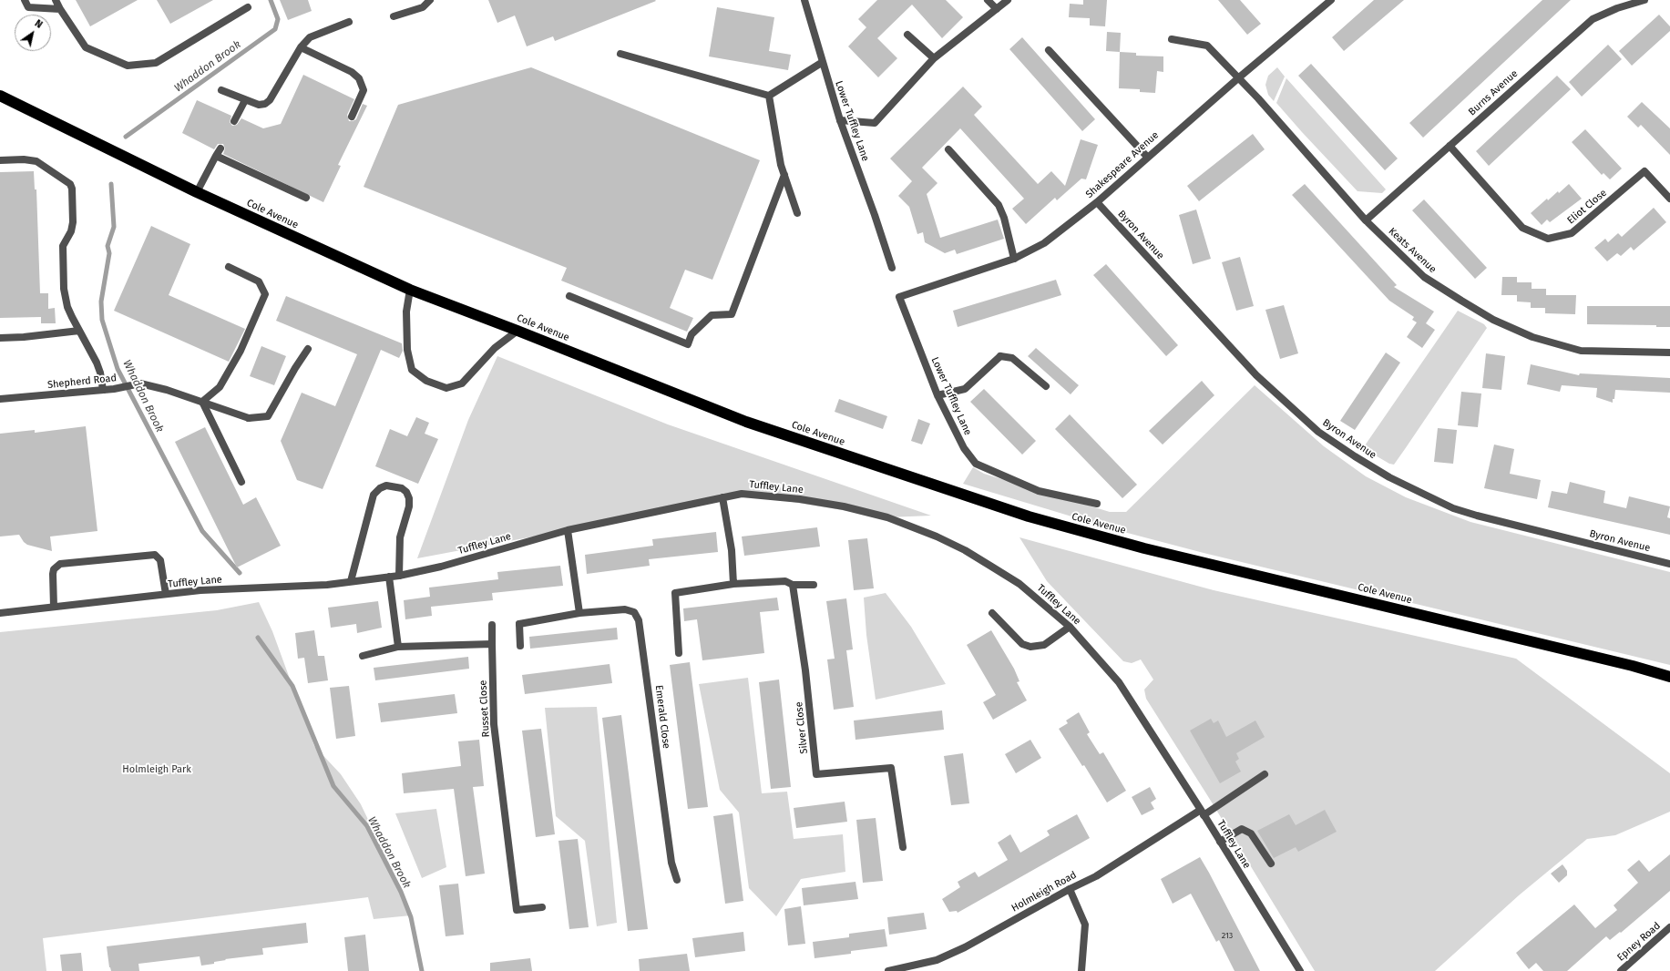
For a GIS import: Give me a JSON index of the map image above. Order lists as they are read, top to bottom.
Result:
{
  "streets": {
    "highway": ["Cole Avenue"],
    "street": [
      "Burns Avenue",
      "Lower Tuffley Lane",
      "Shakespeare Avenue",
      "Eliot Close",
      "Byron Avenue",
      "Keats Avenue",
      "Shepherd Road",
      "Tuffley Lane",
      "Russet Close",
      "Emerald Close",
      "Silver Close",
      "Holmleigh Road",
      "Epney Road"
    ]
  },
  "crossings": [
    ["Burns Avenue", "Eliot Close"],
    ["Burns Avenue", "Keats Avenue"],
    ["Lower Tuffley Lane", "Shakespeare Avenue"],
    ["Shakespeare Avenue", "Byron Avenue"],
    ["Shakespeare Avenue", "Keats Avenue"],
    ["Tuffley Lane", "Holmleigh Road"]
  ],
  "water": ["Whaddon Brook"],
  "parks": ["Holmleigh Park"],
  "house_numbers": ["213"],
  "north": "top right"
}
